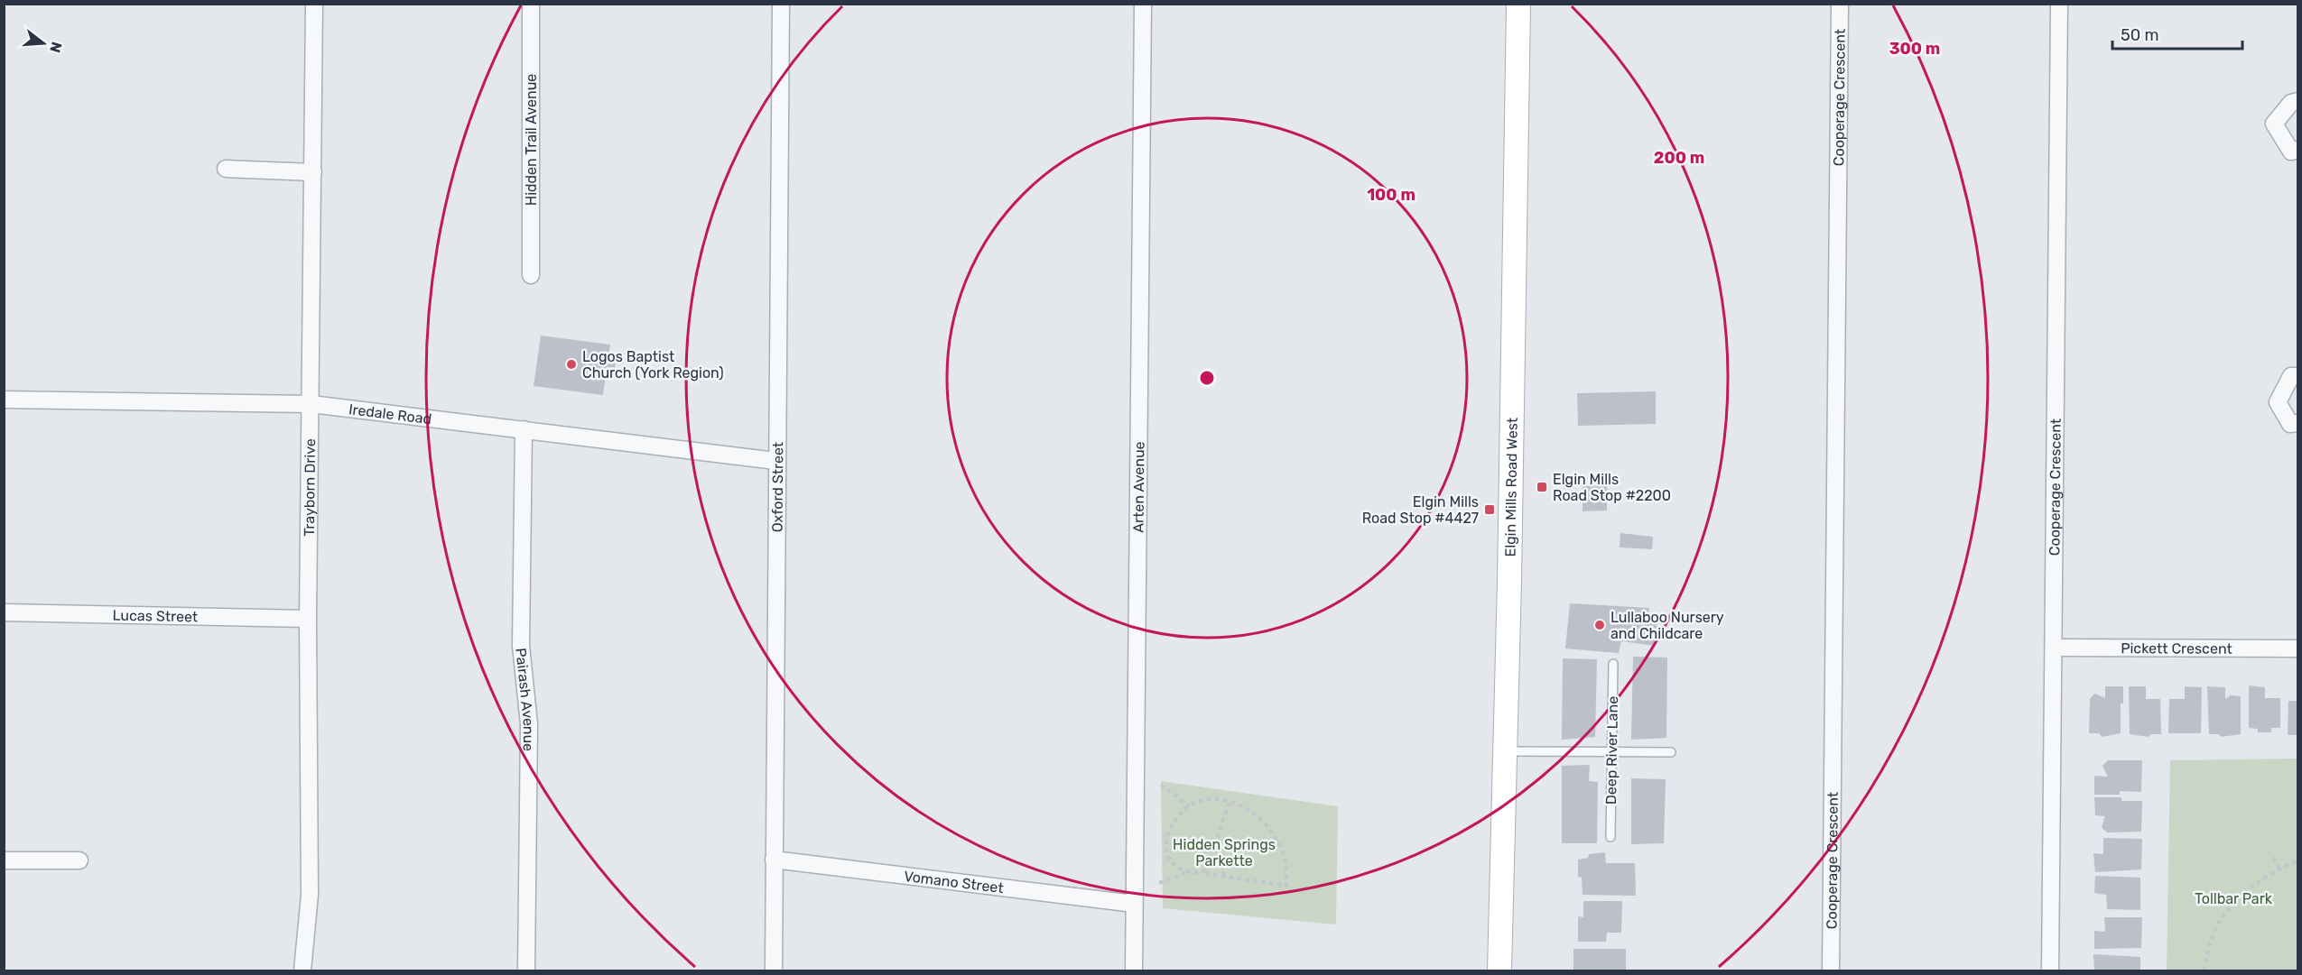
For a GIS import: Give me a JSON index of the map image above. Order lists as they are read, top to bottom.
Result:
{
  "streets": {
    "main road": ["Elgin Mills Road West"],
    "street": [
      "Cooperage Crescent",
      "Hidden Trail Avenue",
      "Iredale Road",
      "Oxford Street",
      "Arten Avenue",
      "Trayborn Drive",
      "Lucas Street",
      "Pickett Crescent",
      "Pairash Avenue",
      "Vomano Street"
    ],
    "lane": ["Deep River Lane"]
  },
  "crossings": [
    ["Cooperage Crescent", "Pickett Crescent"],
    ["Iredale Road", "Oxford Street"],
    ["Iredale Road", "Trayborn Drive"],
    ["Iredale Road", "Pairash Avenue"],
    ["Oxford Street", "Vomano Street"],
    ["Arten Avenue", "Vomano Street"],
    ["Trayborn Drive", "Lucas Street"]
  ],
  "parks": ["Hidden Springs Parkette", "Tollbar Park"],
  "places": {
    "other": ["Logos Baptist Church (York Region)", "Lullaboo Nursery and Childcare"],
    "transit": ["Elgin Mills Road Stop #2200", "Elgin Mills Road Stop #4427"]
  },
  "scale_bar": "50 m",
  "north": "right",
  "rings": ["300 m", "200 m", "100 m"]
}
